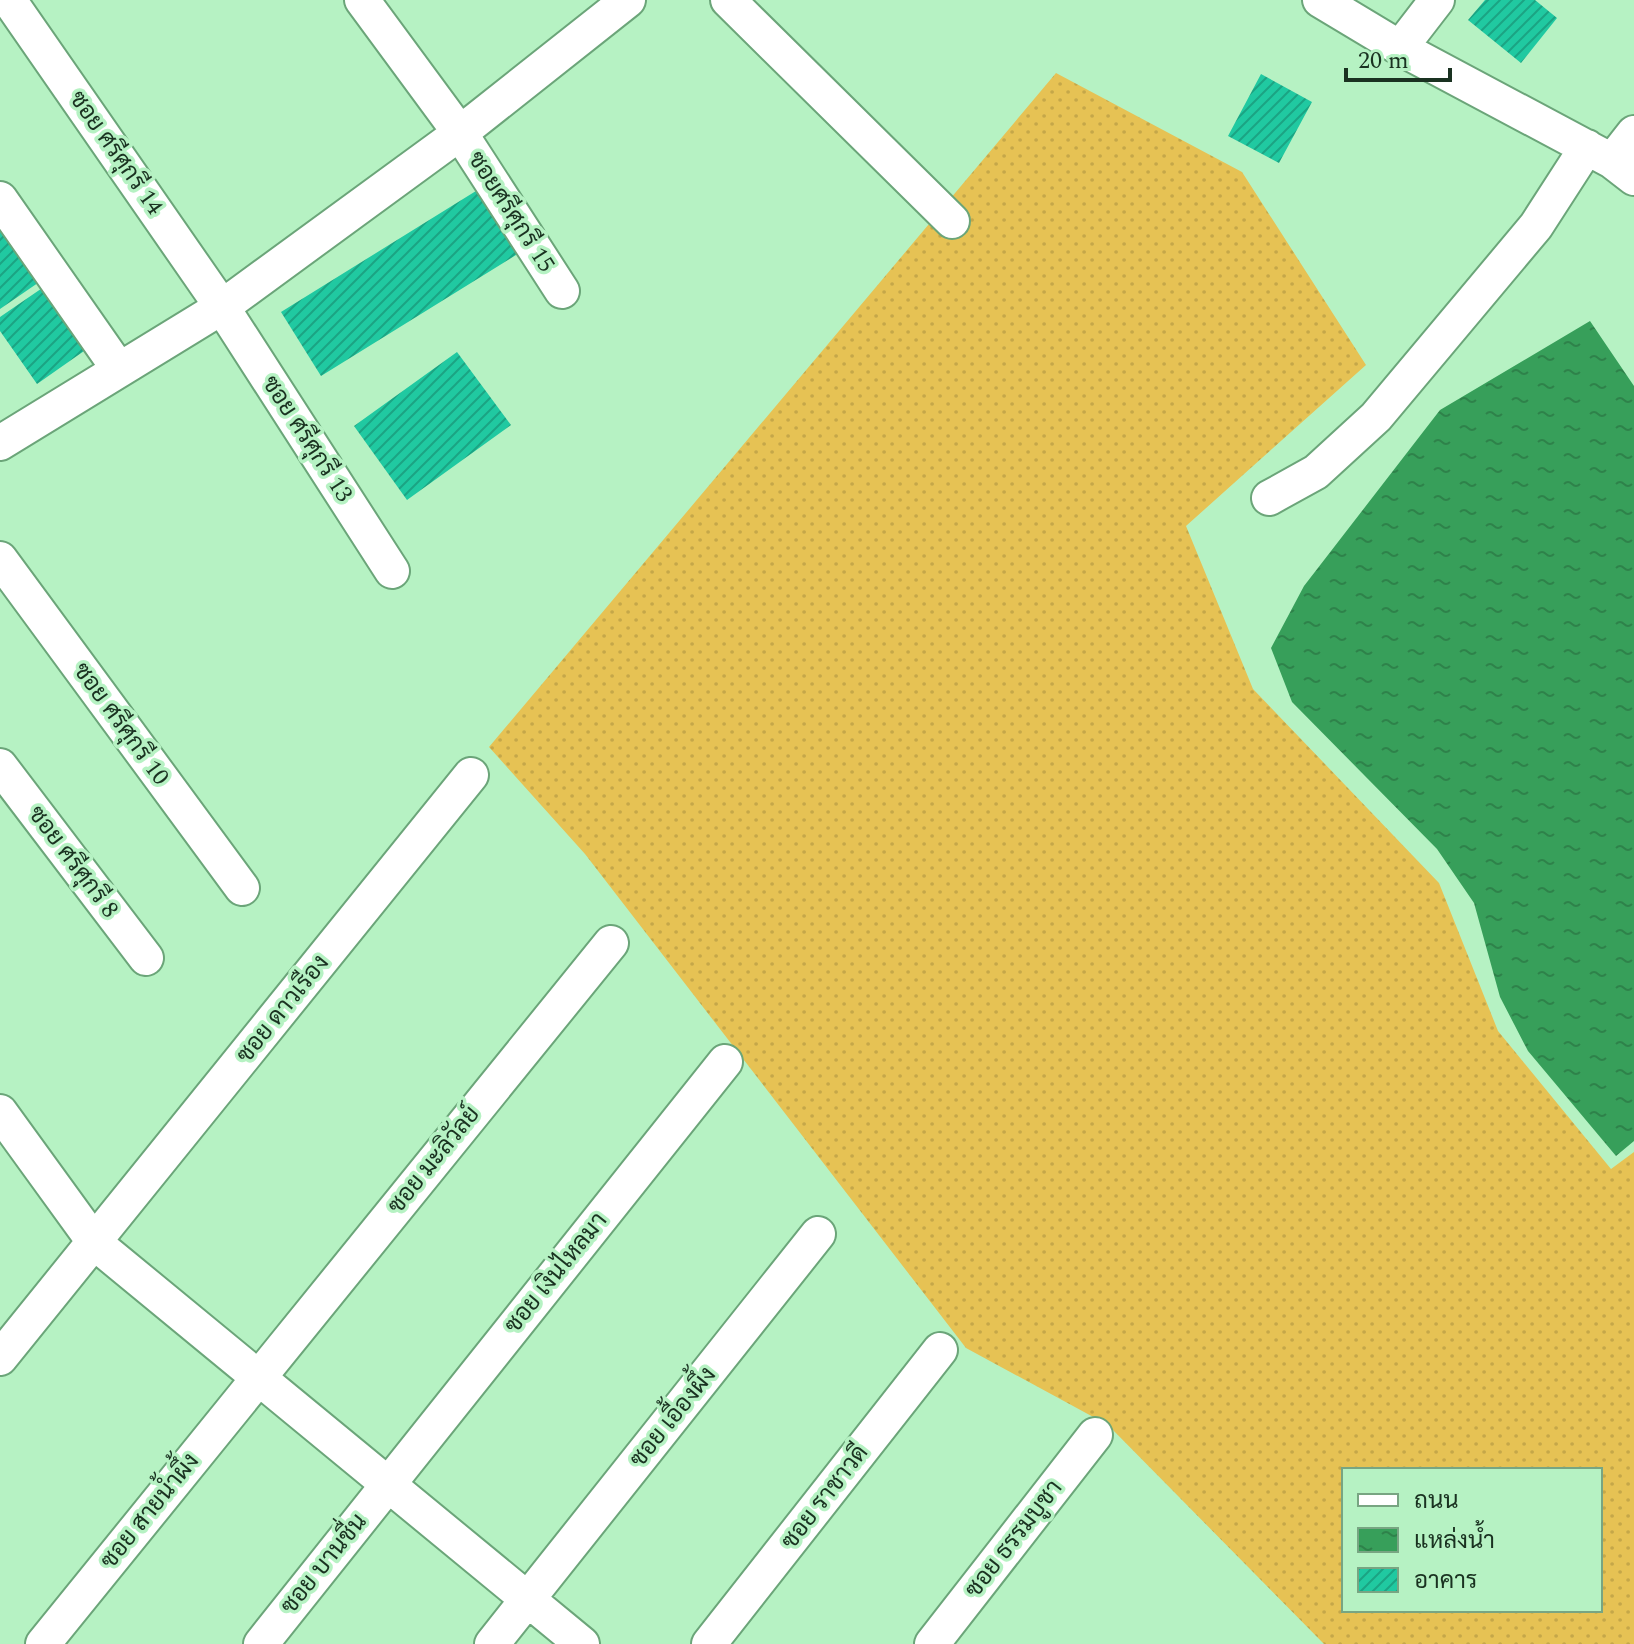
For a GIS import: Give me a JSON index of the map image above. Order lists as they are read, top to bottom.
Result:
{
  "streets": {
    "street": [
      "ซอย ศรีศุกรี 14",
      "ซอยศรีศุกรี 15",
      "ซอย ศรีศุกรี 13",
      "ซอย ศรีศุกรี 10",
      "ซอย ศรีศุกรี 8",
      "ซอย ดาวเรือง",
      "ซอย มะลิวัลย์",
      "ซอย เงินไหลมา",
      "ซอย เอื้องผึ้ง",
      "ซอย ราชาวดี",
      "ซอย สายน้ำผึ้ง",
      "ซอย ธรรมบูชา",
      "ซอย บานชื่น"
    ]
  },
  "crossings": [
    ["ซอย ศรีศุกรี 14", "ซอย ศรีศุกรี 13"],
    ["ซอย มะลิวัลย์", "ซอย สายน้ำผึ้ง"],
    ["ซอย เงินไหลมา", "ซอย บานชื่น"]
  ],
  "legend": ["ถนน", "แหล่งน้ำ", "อาคาร"],
  "scale_bar": "20 m"
}
